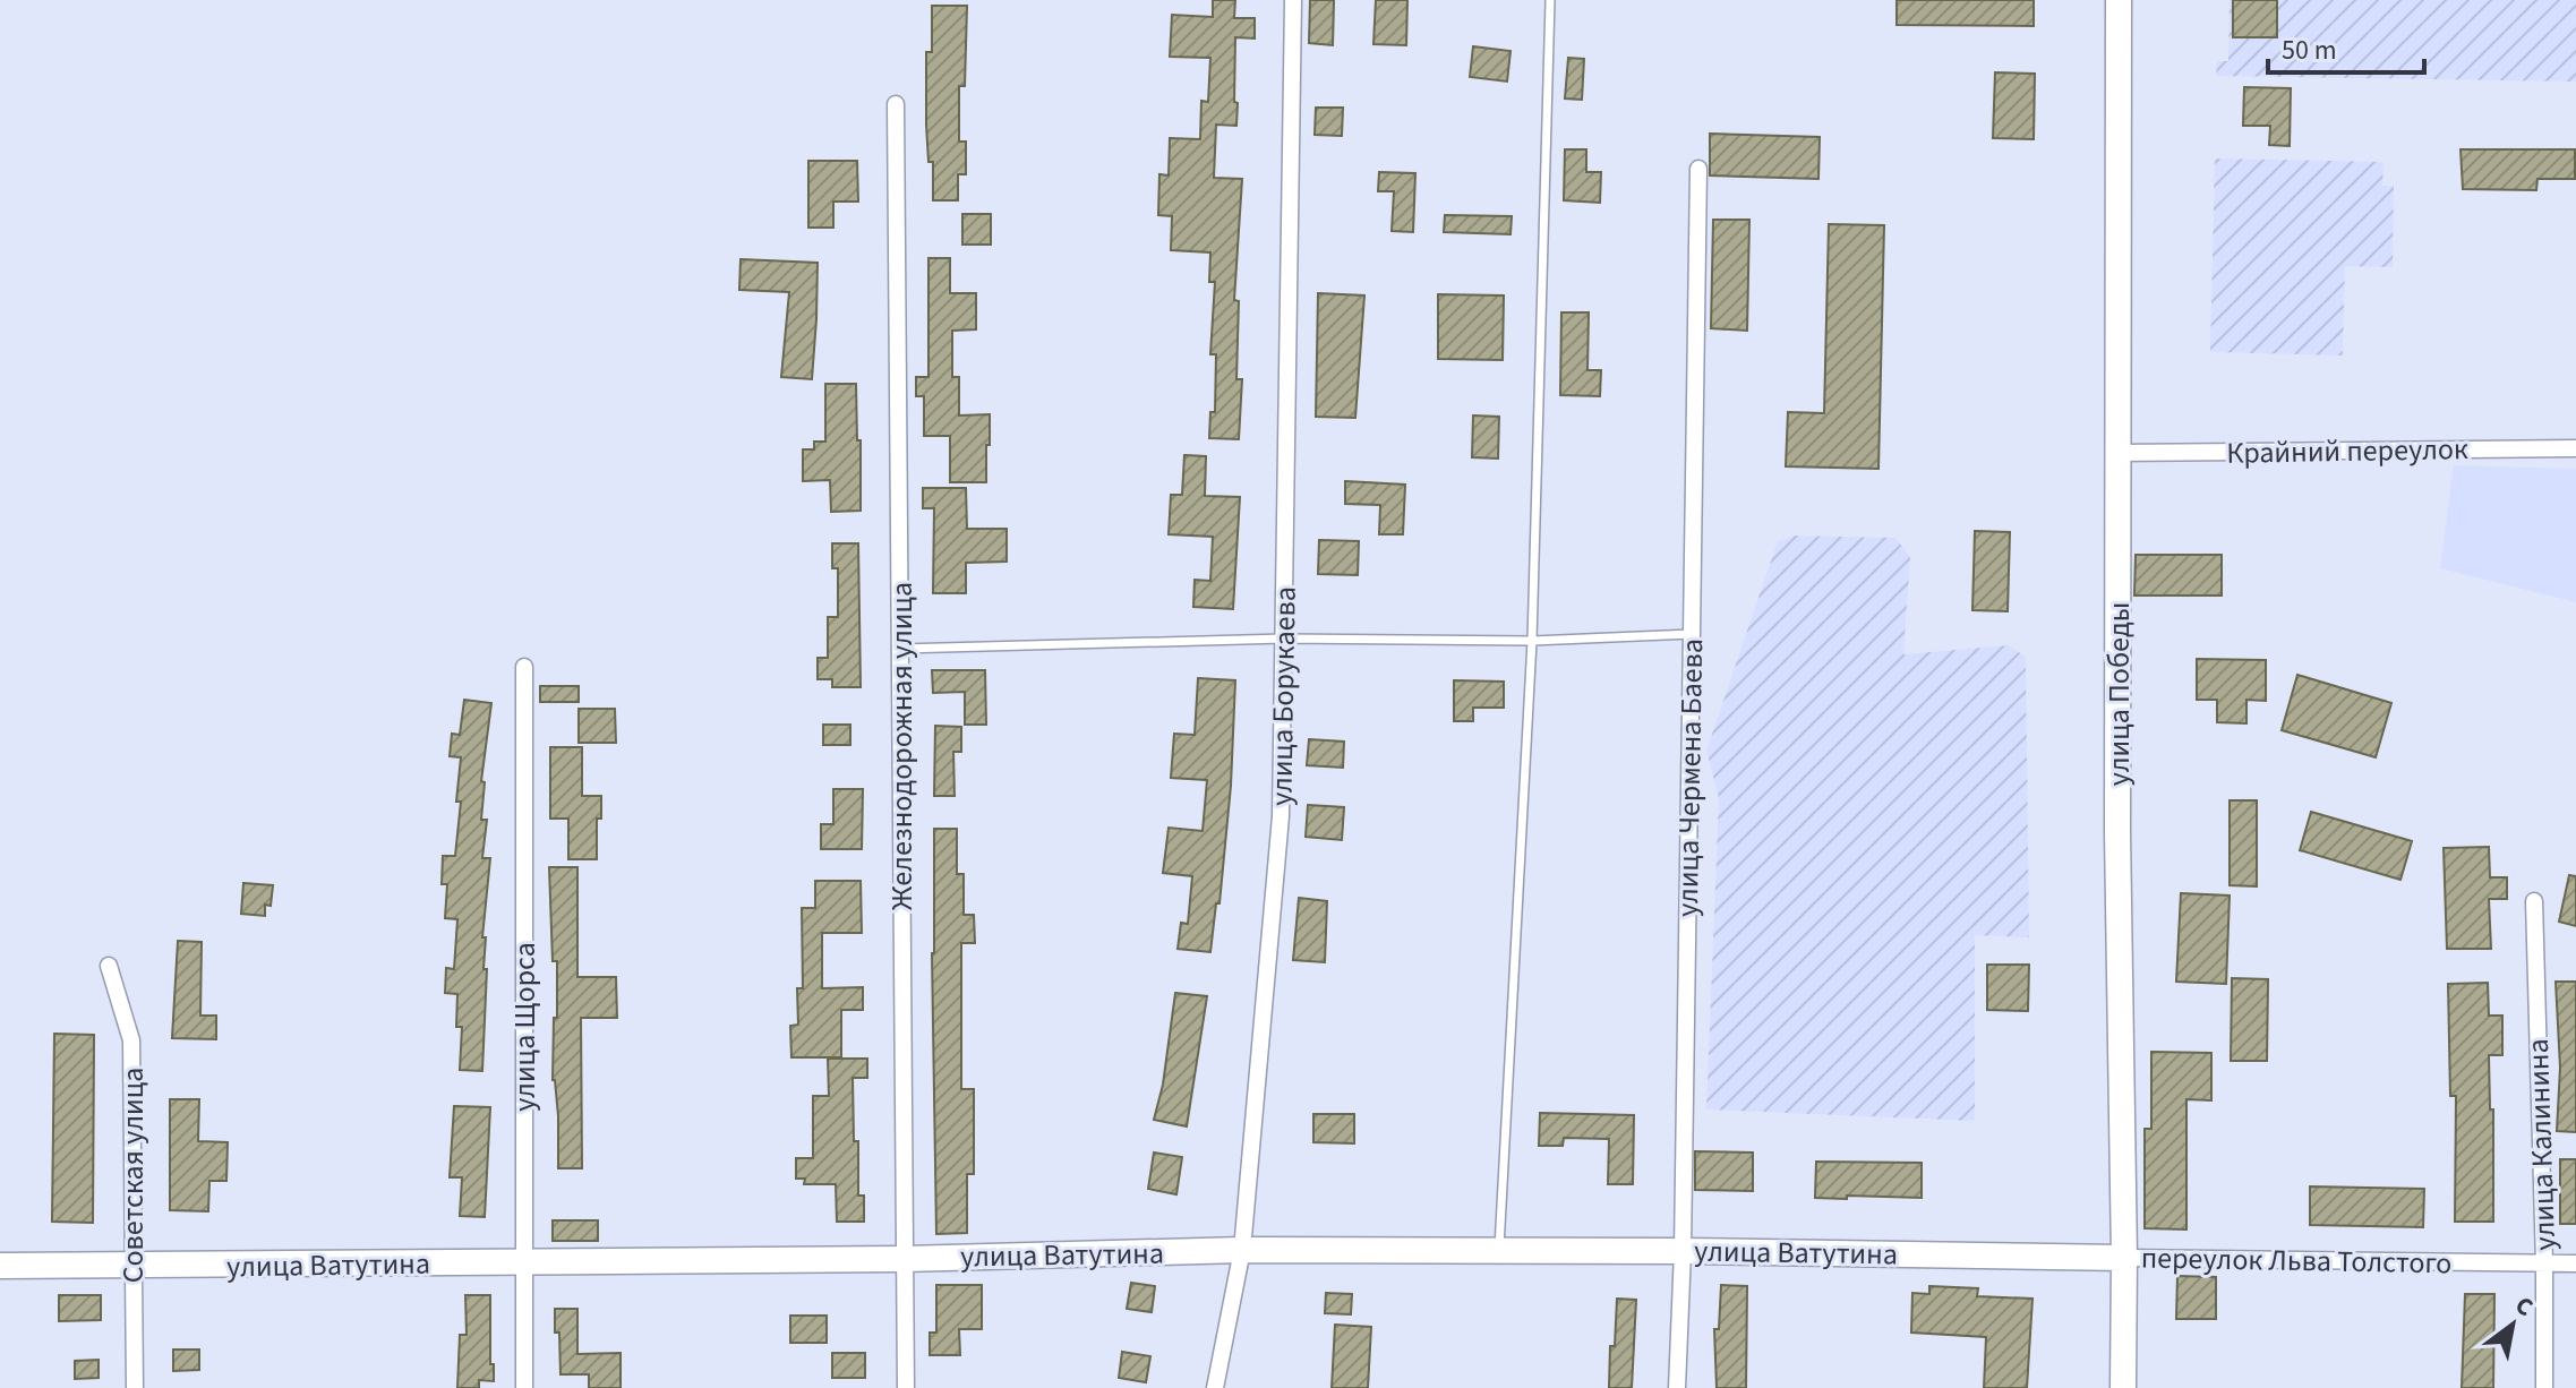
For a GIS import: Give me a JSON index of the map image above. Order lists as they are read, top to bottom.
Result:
{
  "streets": {
    "street": [
      "Крайний переулок",
      "улица Победы",
      "улица Борукаева",
      "Железнодорожная улица",
      "улица Чермена Баева",
      "улица Щорса",
      "улица Калинина",
      "Советская улица",
      "улица Ватутина",
      "переулок Льва Толстого"
    ]
  },
  "crossings": [
    ["Крайний переулок", "улица Победы"],
    ["улица Победы", "улица Ватутина"],
    ["улица Победы", "переулок Льва Толстого"],
    ["улица Борукаева", "улица Ватутина"],
    ["Железнодорожная улица", "улица Ватутина"],
    ["улица Чермена Баева", "улица Ватутина"],
    ["улица Щорса", "улица Ватутина"],
    ["улица Калинина", "переулок Льва Толстого"],
    ["Советская улица", "улица Ватутина"],
    ["улица Ватутина", "переулок Льва Толстого"]
  ],
  "scale_bar": "50 m",
  "north": "top right"
}
